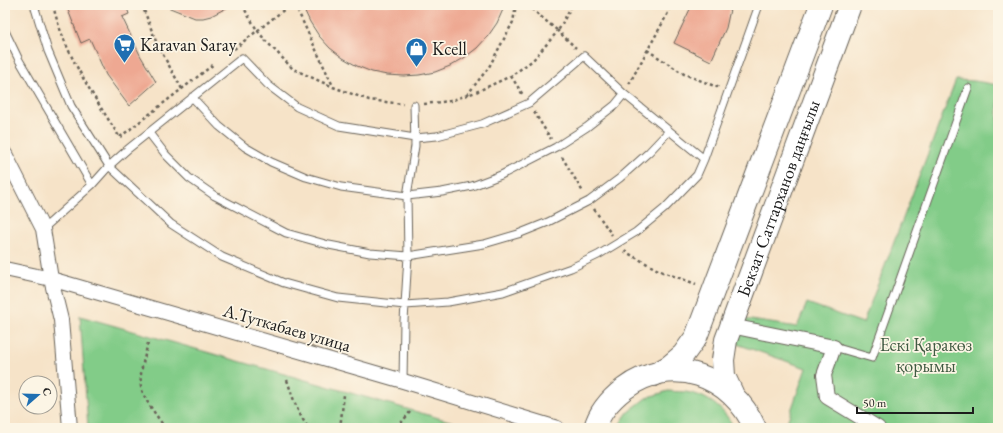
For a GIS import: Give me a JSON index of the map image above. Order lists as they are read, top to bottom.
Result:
{
  "streets": {
    "main road": ["Бекзат Саттарханов даңғылы"],
    "street": ["А.Туткабаев улица"]
  },
  "parks": ["Ескі Қаракөз қорымы"],
  "places": {
    "supermarket": ["Karavan Saray"],
    "shop": ["Kcell"]
  },
  "scale_bar": "50 m",
  "north": "right"
}
